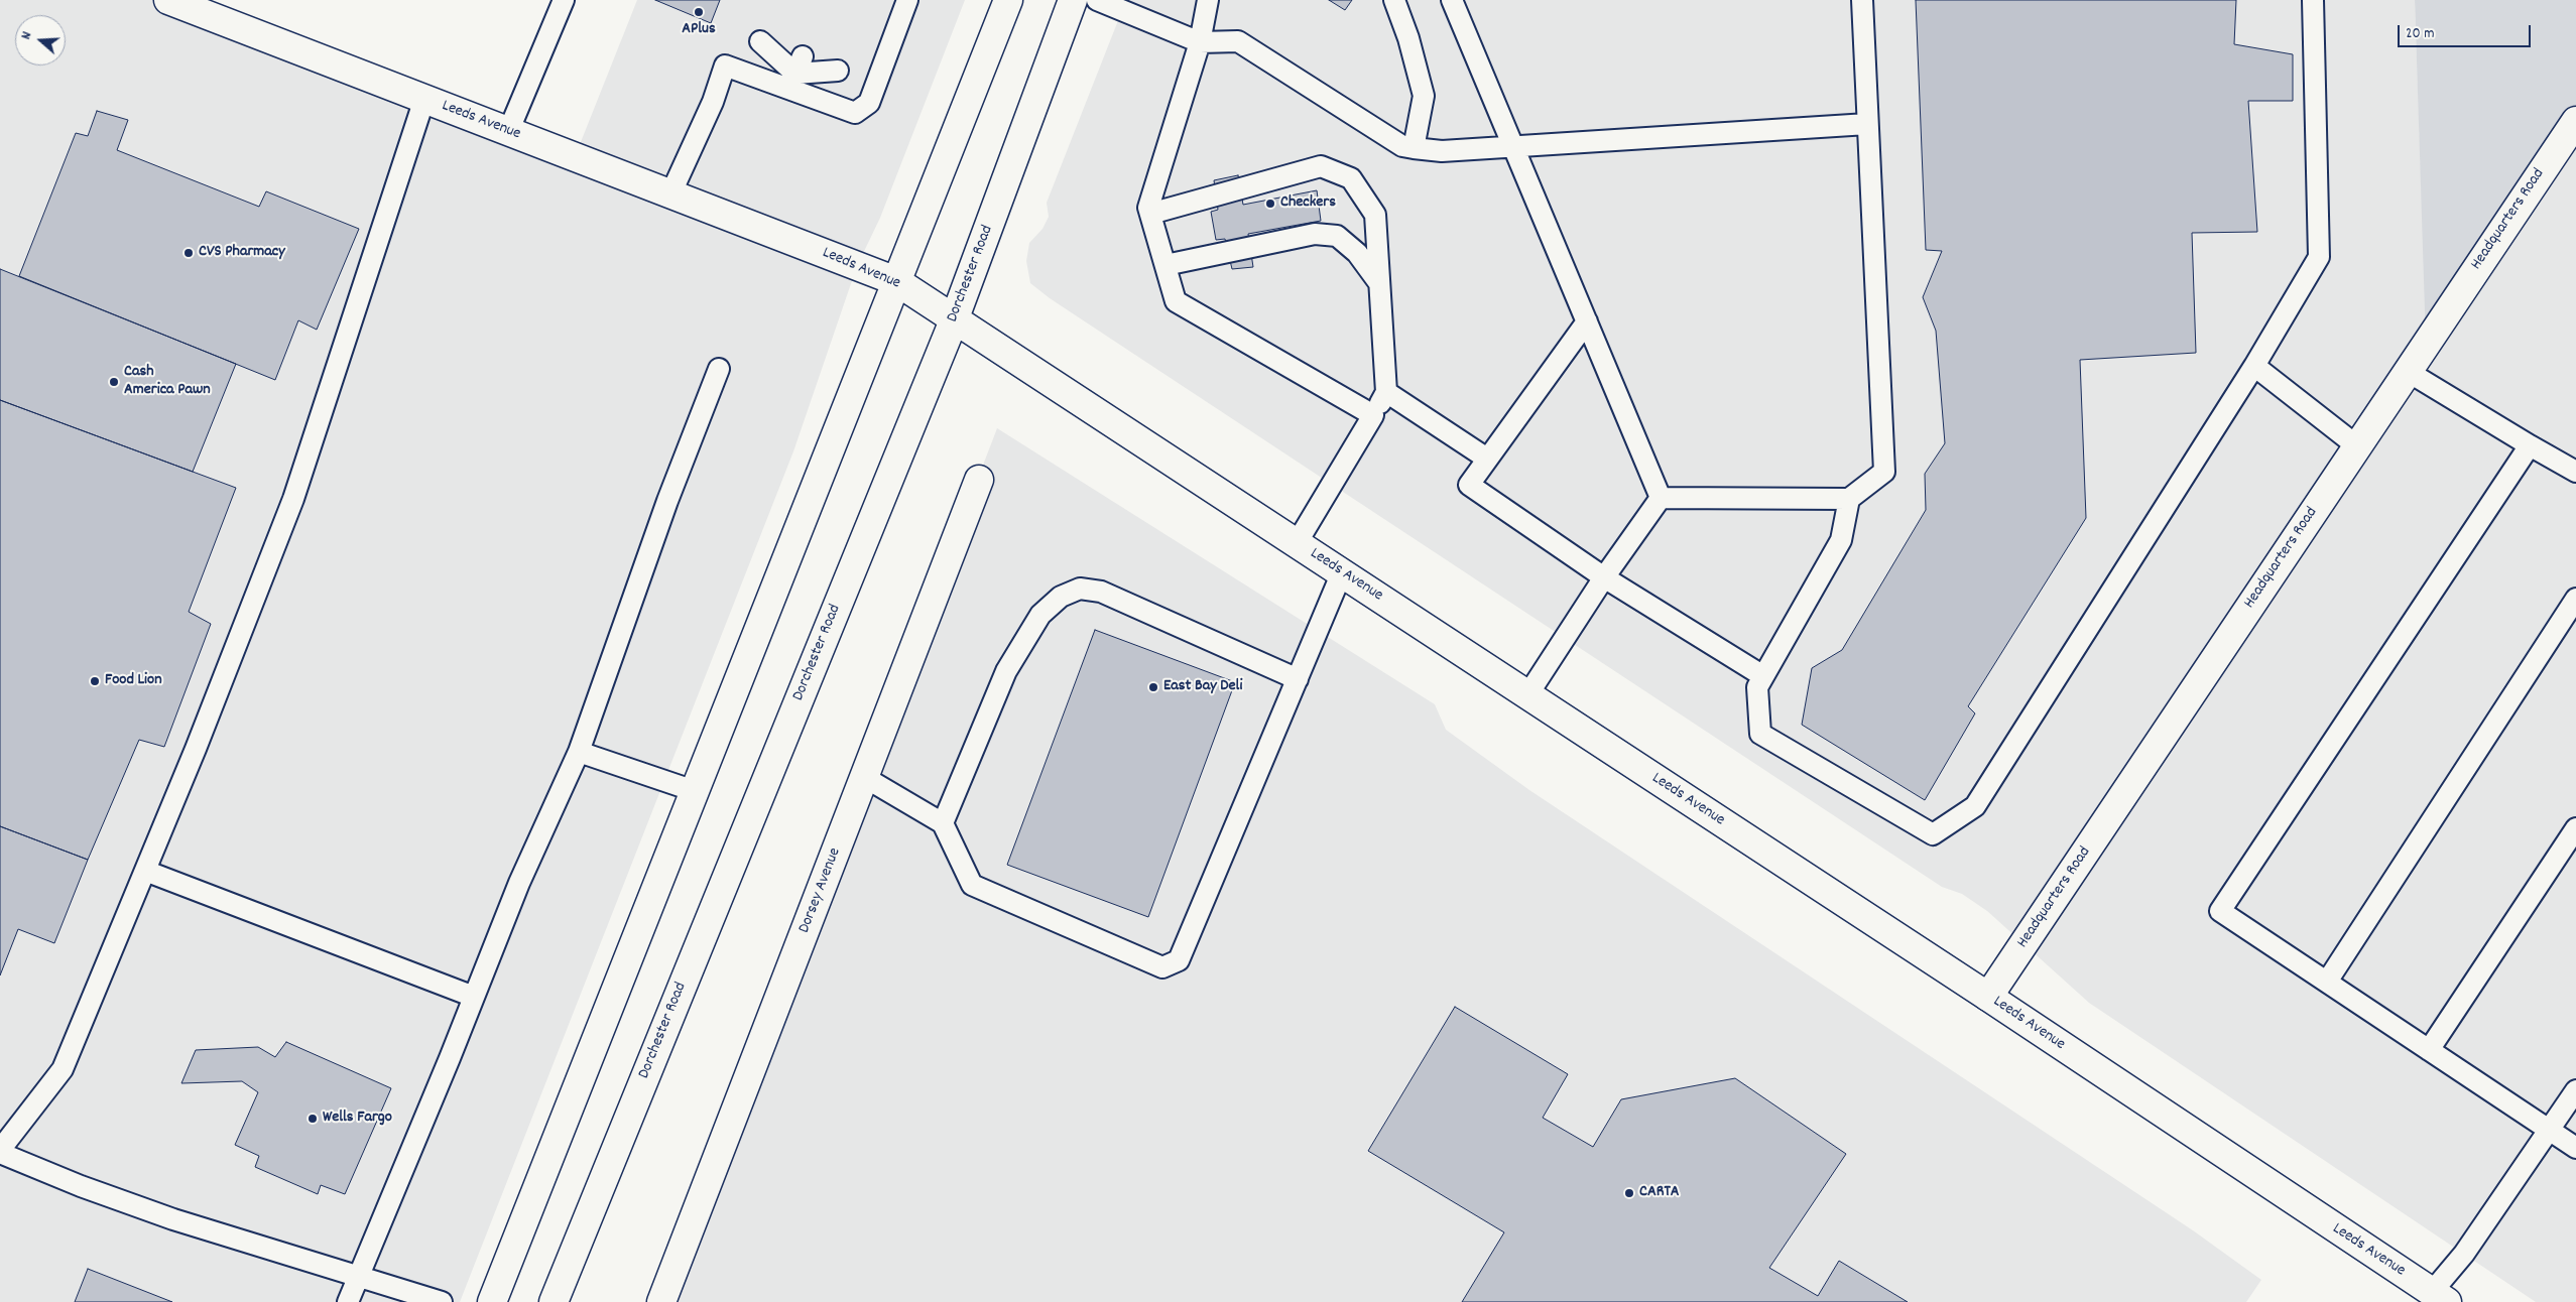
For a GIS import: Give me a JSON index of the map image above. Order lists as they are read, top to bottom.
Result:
{
  "streets": {
    "street": [
      "Leeds Avenue",
      "Headquarters Road",
      "Dorchester Road",
      "Dorsey Avenue"
    ]
  },
  "crossings": [
    ["Leeds Avenue", "Headquarters Road"],
    ["Leeds Avenue", "Dorchester Road"]
  ],
  "places": [
    "APlus",
    "Checkers",
    "CVS Pharmacy",
    "Cash America Pawn",
    "Food Lion",
    "East Bay Deli",
    "Wells Fargo",
    "CARTA"
  ],
  "scale_bar": "20 m",
  "north": "left"
}
